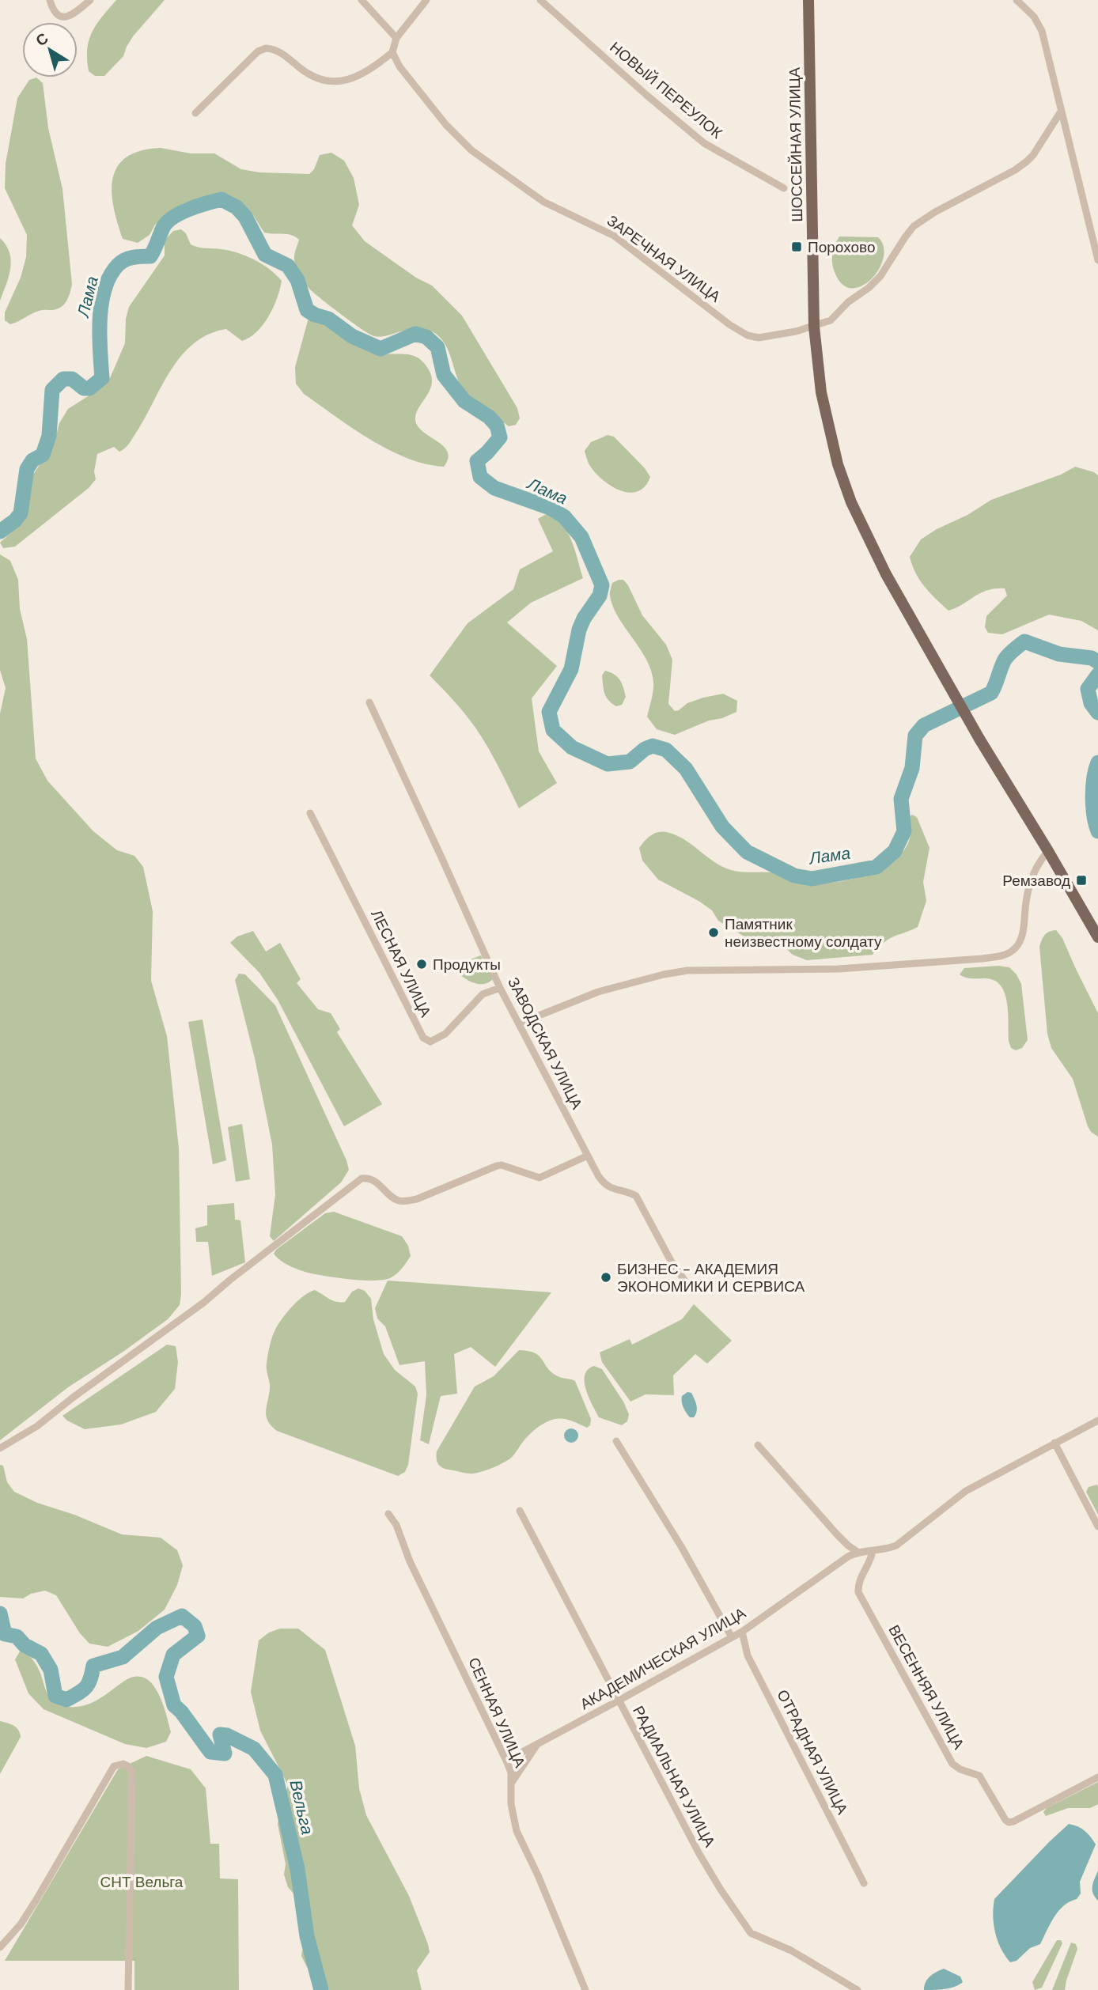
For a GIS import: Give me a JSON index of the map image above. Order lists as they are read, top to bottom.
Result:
{
  "streets": {
    "main road": ["ШОССЕЙНАЯ УЛИЦА"],
    "street": [
      "НОВЫЙ ПЕРЕУЛОК",
      "ЗАРЕЧНАЯ УЛИЦА",
      "ЛЕСНАЯ УЛИЦА",
      "ЗАВОДСКАЯ УЛИЦА",
      "АКАДЕМИЧЕСКАЯ УЛИЦА",
      "ВЕСЕННЯЯ УЛИЦА",
      "СЕННАЯ УЛИЦА",
      "ОТРАДНАЯ УЛИЦА",
      "РАДИАЛЬНАЯ УЛИЦА"
    ]
  },
  "crossings": [
    ["ШОССЕЙНАЯ УЛИЦА", "ЗАРЕЧНАЯ УЛИЦА"],
    ["ЛЕСНАЯ УЛИЦА", "ЗАВОДСКАЯ УЛИЦА"],
    ["АКАДЕМИЧЕСКАЯ УЛИЦА", "ВЕСЕННЯЯ УЛИЦА"],
    ["АКАДЕМИЧЕСКАЯ УЛИЦА", "СЕННАЯ УЛИЦА"],
    ["АКАДЕМИЧЕСКАЯ УЛИЦА", "ОТРАДНАЯ УЛИЦА"],
    ["АКАДЕМИЧЕСКАЯ УЛИЦА", "РАДИАЛЬНАЯ УЛИЦА"]
  ],
  "water": ["Лама", "Вельга"],
  "parks": ["СНТ Вельга"],
  "places": {
    "transit": ["Порохово", "Ремзавод"],
    "other": ["Памятник неизвестному солдату", "Продукты", "БИЗНЕС - АКАДЕМИЯ ЭКОНОМИКИ И СЕРВИСА"]
  },
  "north": "top left"
}
